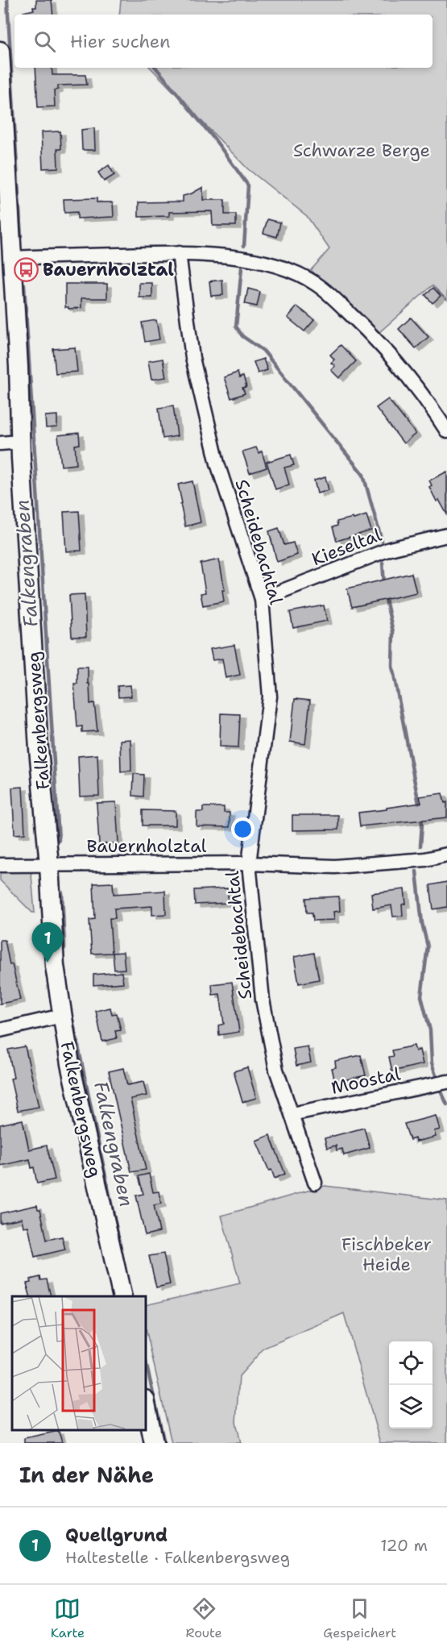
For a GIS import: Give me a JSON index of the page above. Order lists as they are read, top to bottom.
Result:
{
  "streets": {
    "street": [
      "Scheidebachtal",
      "Kieseltal",
      "Falkenbergsweg",
      "Bauernholztal",
      "Moostal"
    ]
  },
  "crossings": [
    ["Scheidebachtal", "Kieseltal"],
    ["Scheidebachtal", "Bauernholztal"],
    ["Scheidebachtal", "Moostal"],
    ["Falkenbergsweg", "Bauernholztal"]
  ],
  "water": ["Falkengraben"],
  "parks": ["Schwarze Berge", "Fischbeker Heide"],
  "places": {
    "bus stop": ["Bauernholztal"]
  },
  "page": {
    "search": "Hier suchen",
    "pins": "1",
    "heading": "In der Nähe",
    "list": [
      {
        "mark": "1",
        "name": "Quellgrund",
        "note": "Haltestelle · Falkenbergsweg",
        "value": "120 m"
      }
    ],
    "nav": ["Karte", "Route", "Gespeichert"]
  }
}
